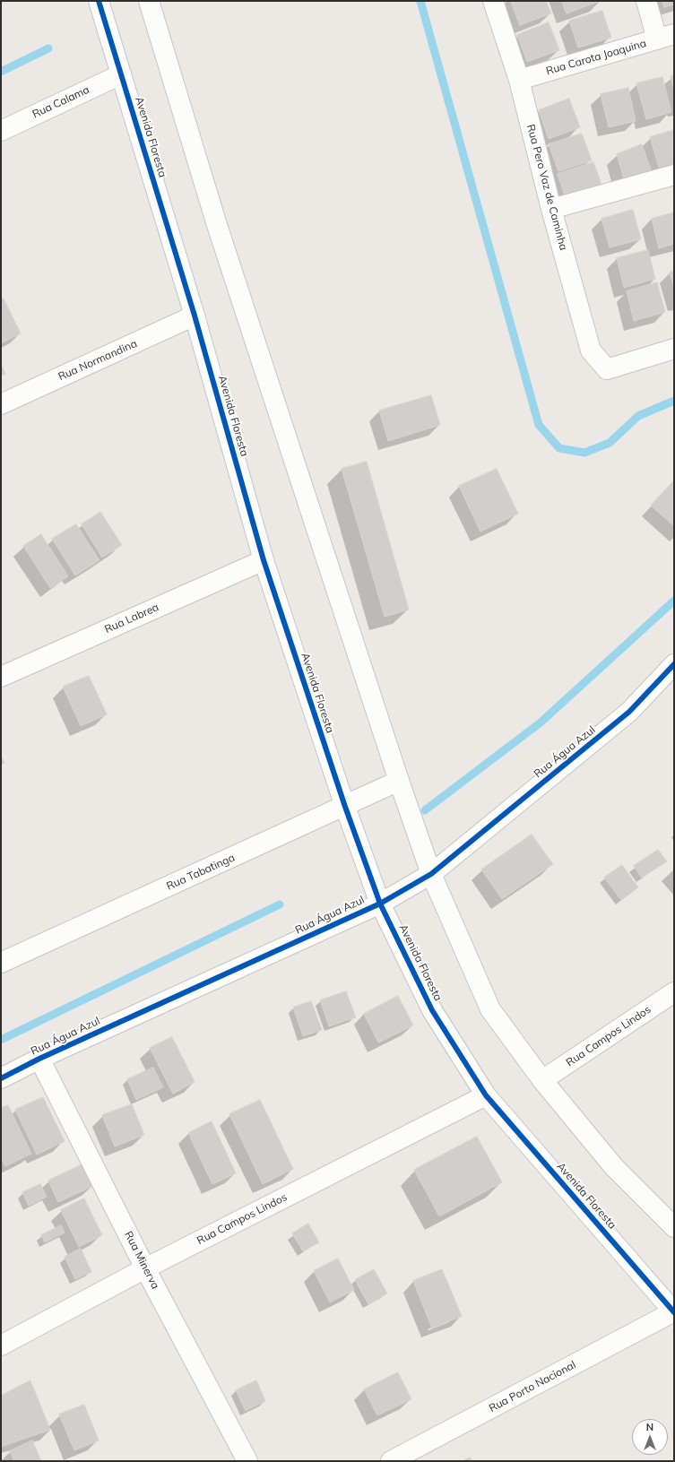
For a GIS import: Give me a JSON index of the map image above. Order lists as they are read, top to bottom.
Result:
{
  "streets": {
    "street": [
      "Rua Carota Joaquina",
      "Rua Calama",
      "Avenida Floresta",
      "Rua Pero Vaz de Caminha",
      "Rua Normandina",
      "Rua Labrea",
      "Rua Água Azul",
      "Rua Tabatinga",
      "Rua Campos Lindos",
      "Rua Minerva",
      "Rua Porto Nacional"
    ]
  },
  "crossings": [
    ["Rua Carota Joaquina", "Rua Pero Vaz de Caminha"],
    ["Rua Calama", "Avenida Floresta"],
    ["Avenida Floresta", "Rua Normandina"],
    ["Avenida Floresta", "Rua Labrea"],
    ["Avenida Floresta", "Rua Água Azul"],
    ["Avenida Floresta", "Rua Tabatinga"],
    ["Avenida Floresta", "Rua Campos Lindos"],
    ["Avenida Floresta", "Rua Porto Nacional"],
    ["Rua Água Azul", "Rua Minerva"],
    ["Rua Campos Lindos", "Rua Minerva"]
  ],
  "north": "top"
}
